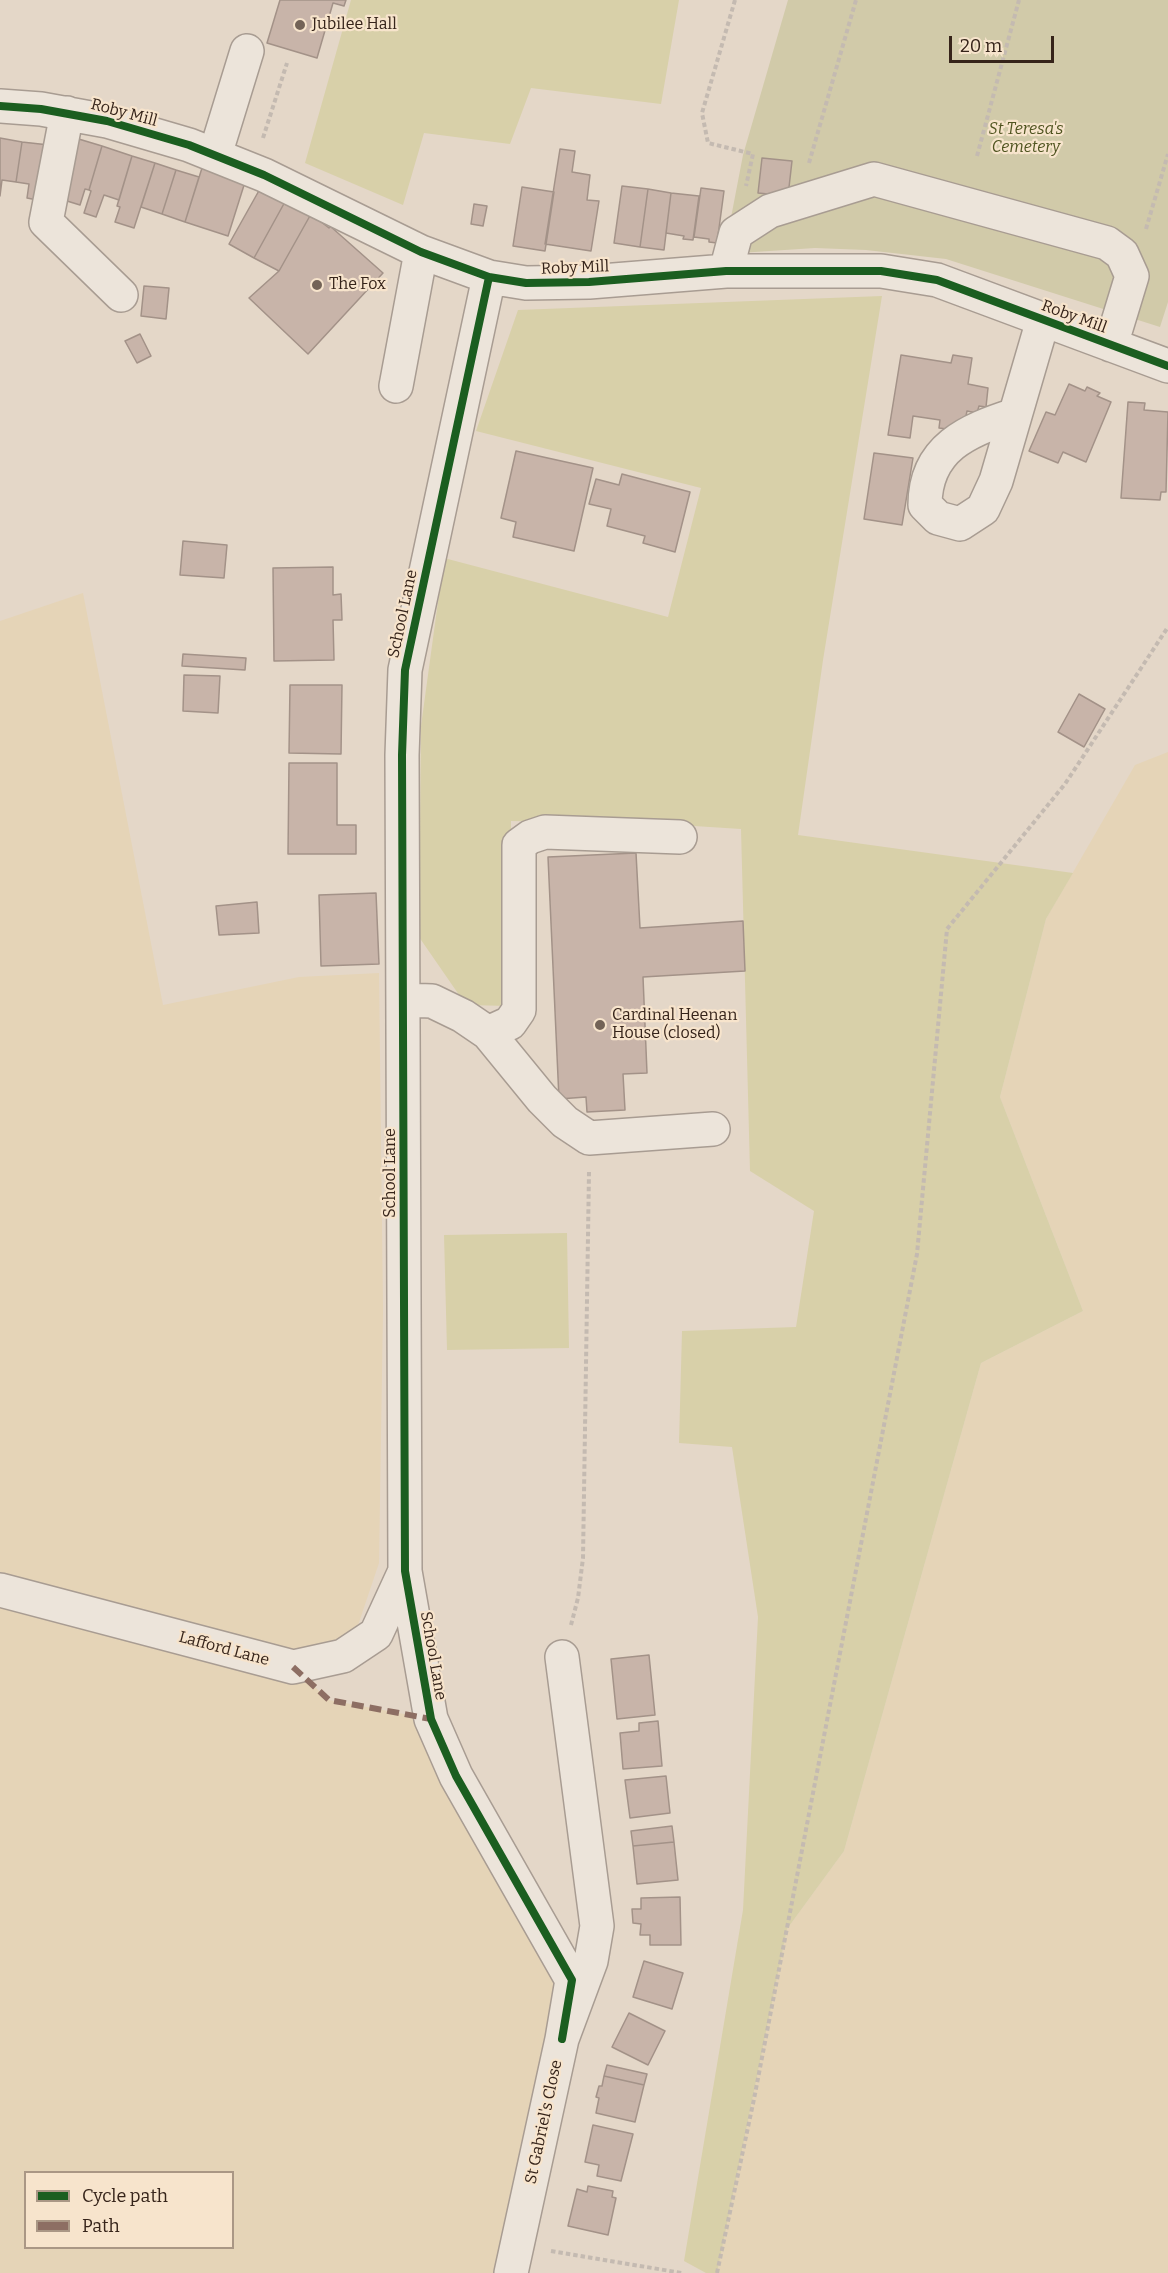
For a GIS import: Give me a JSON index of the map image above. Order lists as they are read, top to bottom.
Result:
{
  "streets": {
    "street": [
      "Roby Mill",
      "School Lane",
      "Lafford Lane",
      "St Gabriel's Close"
    ]
  },
  "crossings": [
    ["Roby Mill", "School Lane"],
    ["School Lane", "Lafford Lane"],
    ["School Lane", "St Gabriel's Close"]
  ],
  "parks": ["St Teresa's Cemetery"],
  "places": ["Jubilee Hall", "The Fox", "Cardinal Heenan House (closed)"],
  "legend": ["Cycle path", "Path"],
  "scale_bar": "20 m"
}
